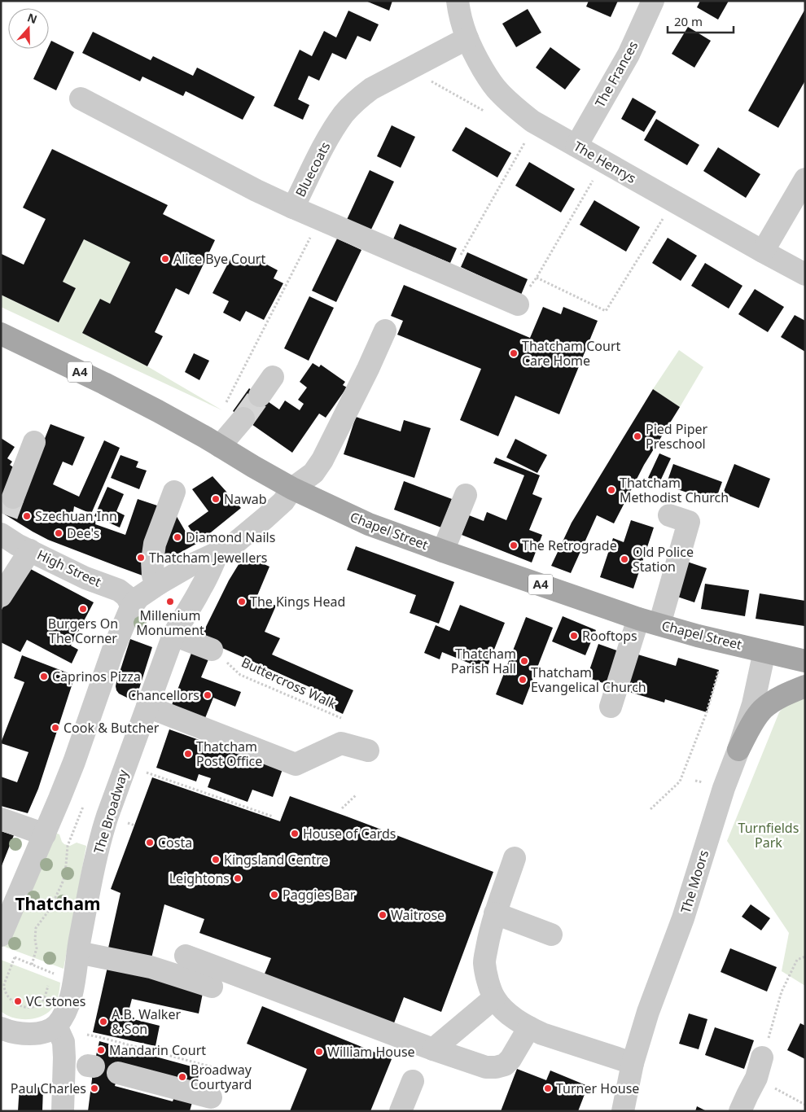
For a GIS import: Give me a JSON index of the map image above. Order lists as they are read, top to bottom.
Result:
{
  "streets": {
    "main road": ["A4", "Chapel Street"],
    "street": [
      "The Frances",
      "The Henrys",
      "Bluecoats",
      "High Street",
      "The Broadway",
      "The Moors"
    ],
    "path": ["Buttercross Walk"]
  },
  "crossings": [
    ["The Frances", "The Henrys"],
    ["The Henrys", "Bluecoats"],
    ["Chapel Street", "The Moors"]
  ],
  "districts": ["Thatcham"],
  "parks": ["Turnfields Park"],
  "places": [
    "Alice Bye Court",
    "Thatcham Court Care Home",
    "Pied Piper Preschool",
    "Thatcham Methodist Church",
    "Nawab",
    "Szechuan Inn",
    "Dee's",
    "Diamond Nails",
    "The Retrograde",
    "Thatcham Jewellers",
    "Old Police Station",
    "Millenium Monument",
    "The Kings Head",
    "Burgers On The Corner",
    "Rooftops",
    "Thatcham Parish Hall",
    "Caprinos Pizza",
    "Thatcham Evangelical Church",
    "Chancellors",
    "Cook & Butcher",
    "Thatcham Post Office",
    "House of Cards",
    "Costa",
    "Kingsland Centre",
    "Leightons",
    "Paggies Bar",
    "Waitrose",
    "VC stones",
    "A.B. Walker & Son",
    "Mandarin Court",
    "William House",
    "Broadway Courtyard",
    "Paul Charles",
    "Turner House"
  ],
  "scale_bar": "20 m",
  "north": "top"
}
